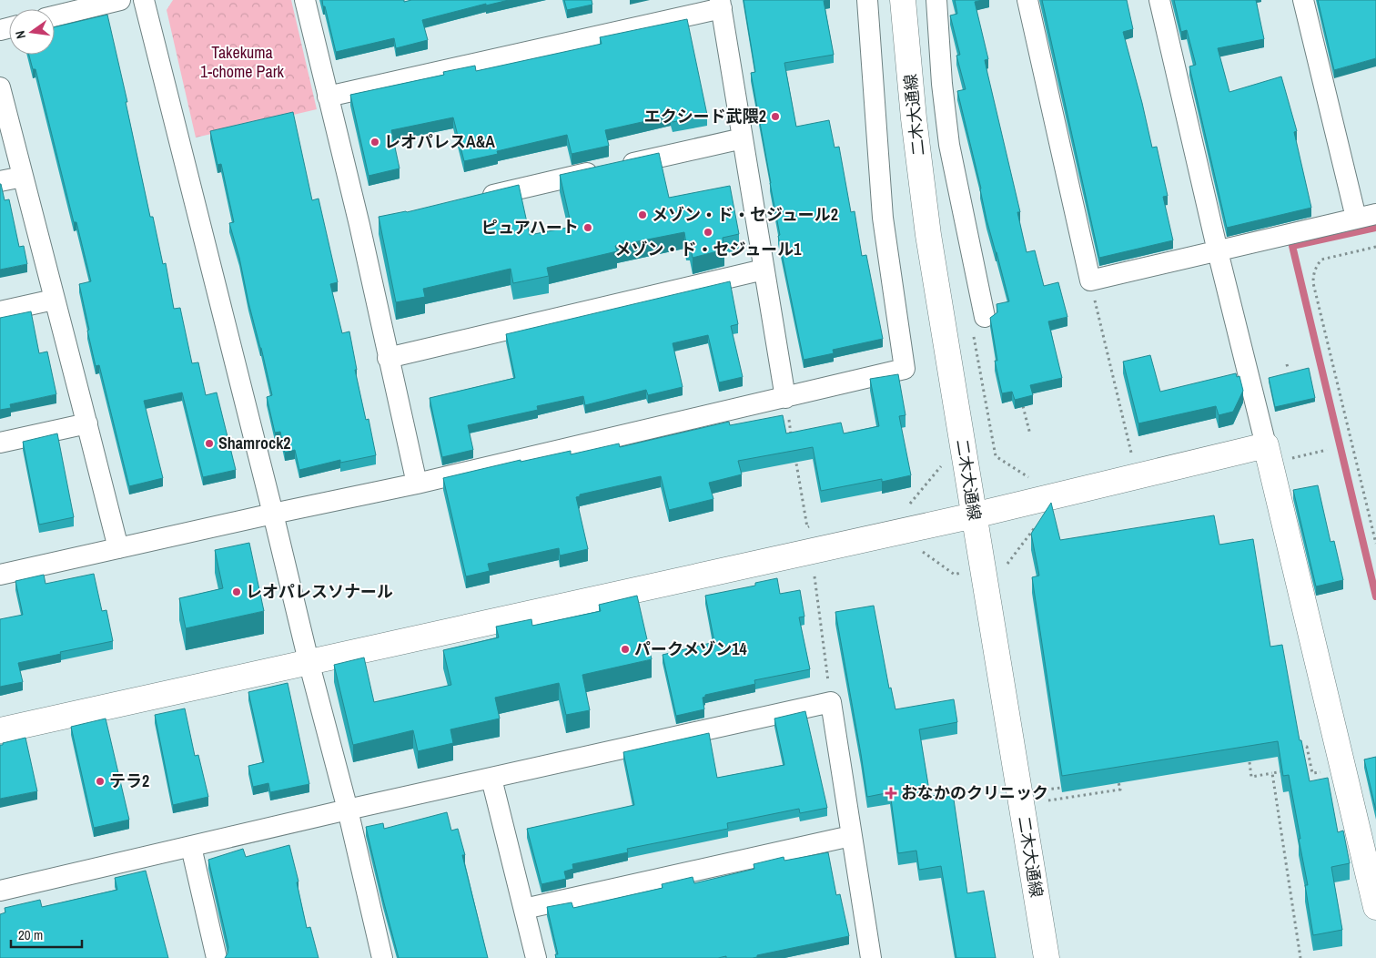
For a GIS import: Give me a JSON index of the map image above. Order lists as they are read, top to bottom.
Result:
{
  "streets": {
    "street": ["二木大通線"]
  },
  "parks": ["Takekuma 1-chome Park"],
  "places": {
    "other": [
      "エクシード武隈2",
      "レオパレスA&A",
      "メゾン・ド・セジュール2",
      "ピュアハート",
      "メゾン・ド・セジュール1",
      "Shamrock2",
      "レオパレスソナール",
      "パークメゾン14",
      "テラ2"
    ],
    "health": ["おなかのクリニック"]
  },
  "scale_bar": "20 m",
  "north": "left"
}
